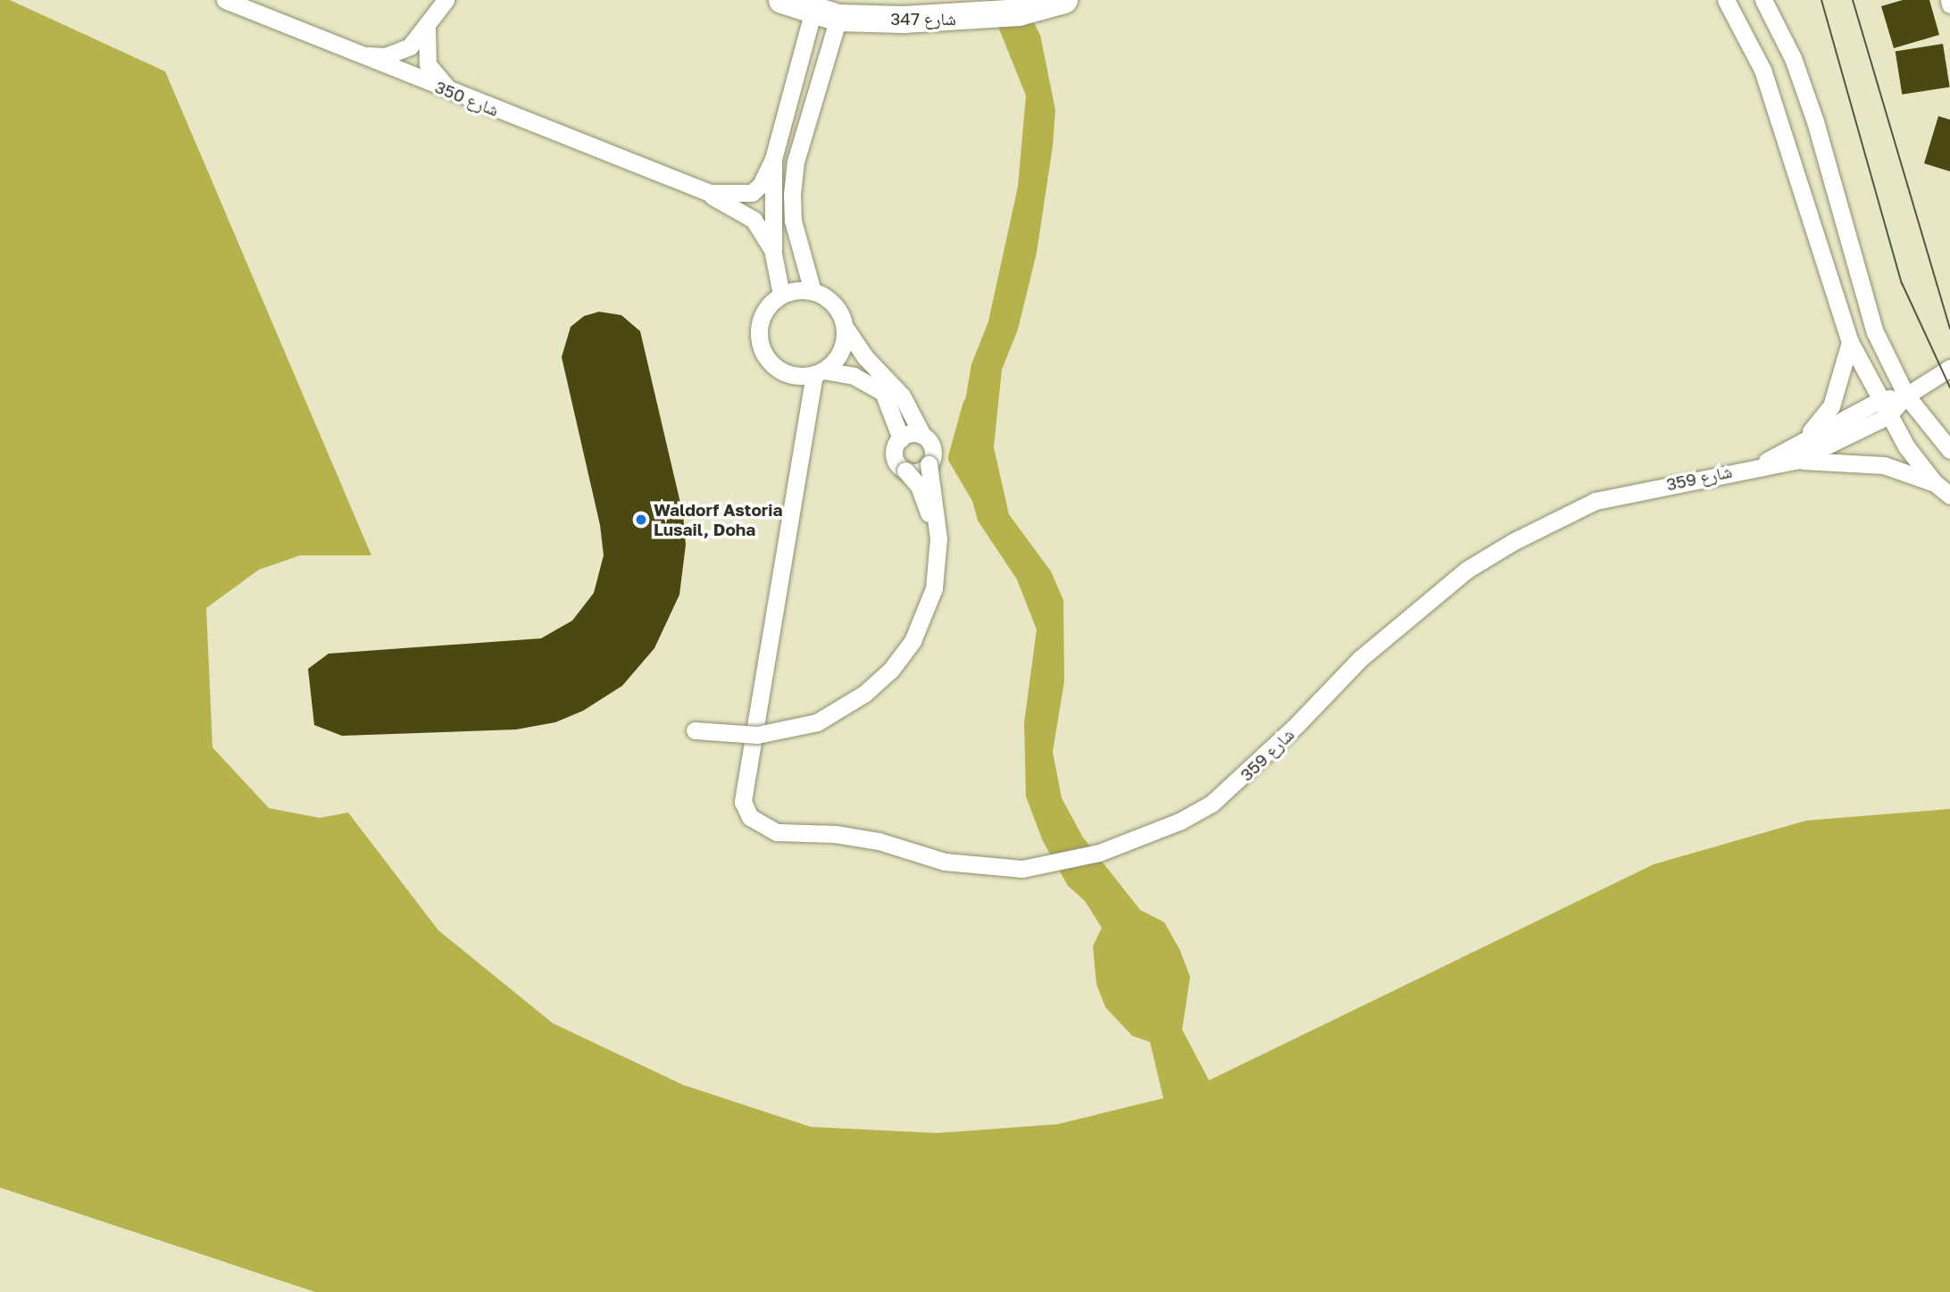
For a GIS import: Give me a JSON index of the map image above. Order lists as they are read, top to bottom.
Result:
{
  "streets": {
    "main road": ["شارع 347"],
    "street": ["شارع 350", "شارع 359"]
  },
  "places": ["Waldorf Astoria Lusail, Doha"]
}
